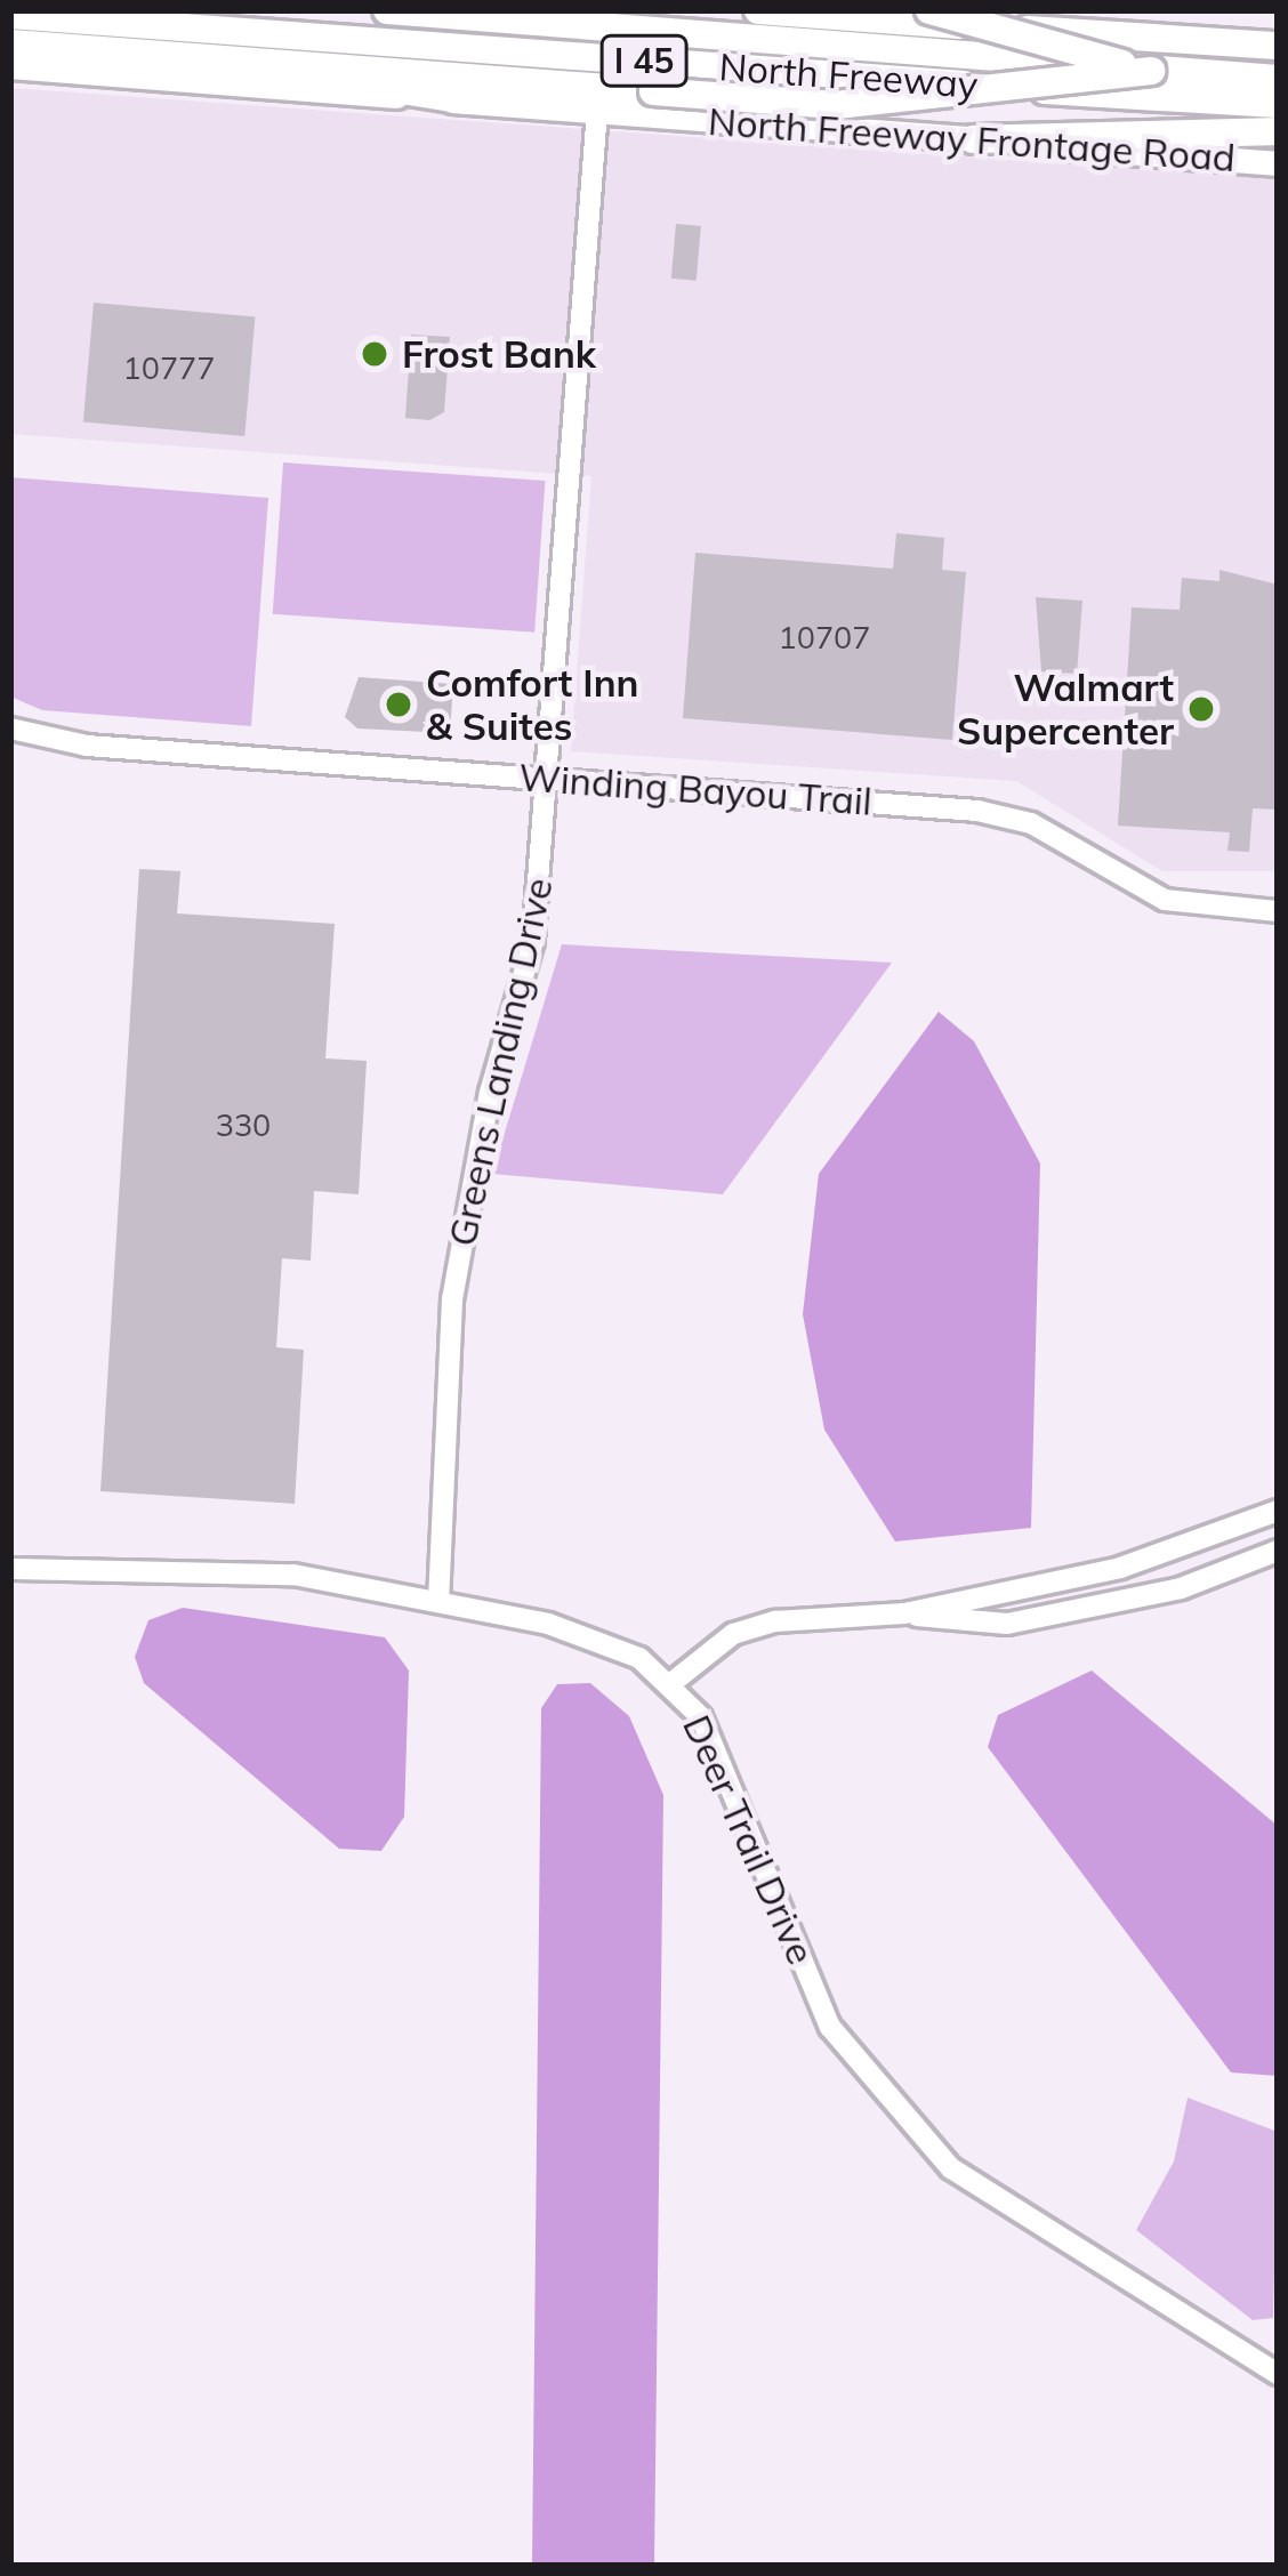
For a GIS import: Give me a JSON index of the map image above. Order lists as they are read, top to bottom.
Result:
{
  "streets": {
    "highway": ["I 45", "North Freeway"],
    "main road": ["North Freeway Frontage Road"],
    "street": ["Winding Bayou Trail", "Greens Landing Drive", "Deer Trail Drive"]
  },
  "crossings": [
    ["North Freeway Frontage Road", "Greens Landing Drive"],
    ["Winding Bayou Trail", "Greens Landing Drive"],
    ["Greens Landing Drive", "Deer Trail Drive"]
  ],
  "places": ["Frost Bank", "Comfort Inn & Suites", "Walmart Supercenter"],
  "house_numbers": ["10777", "10707", "330"]
}
